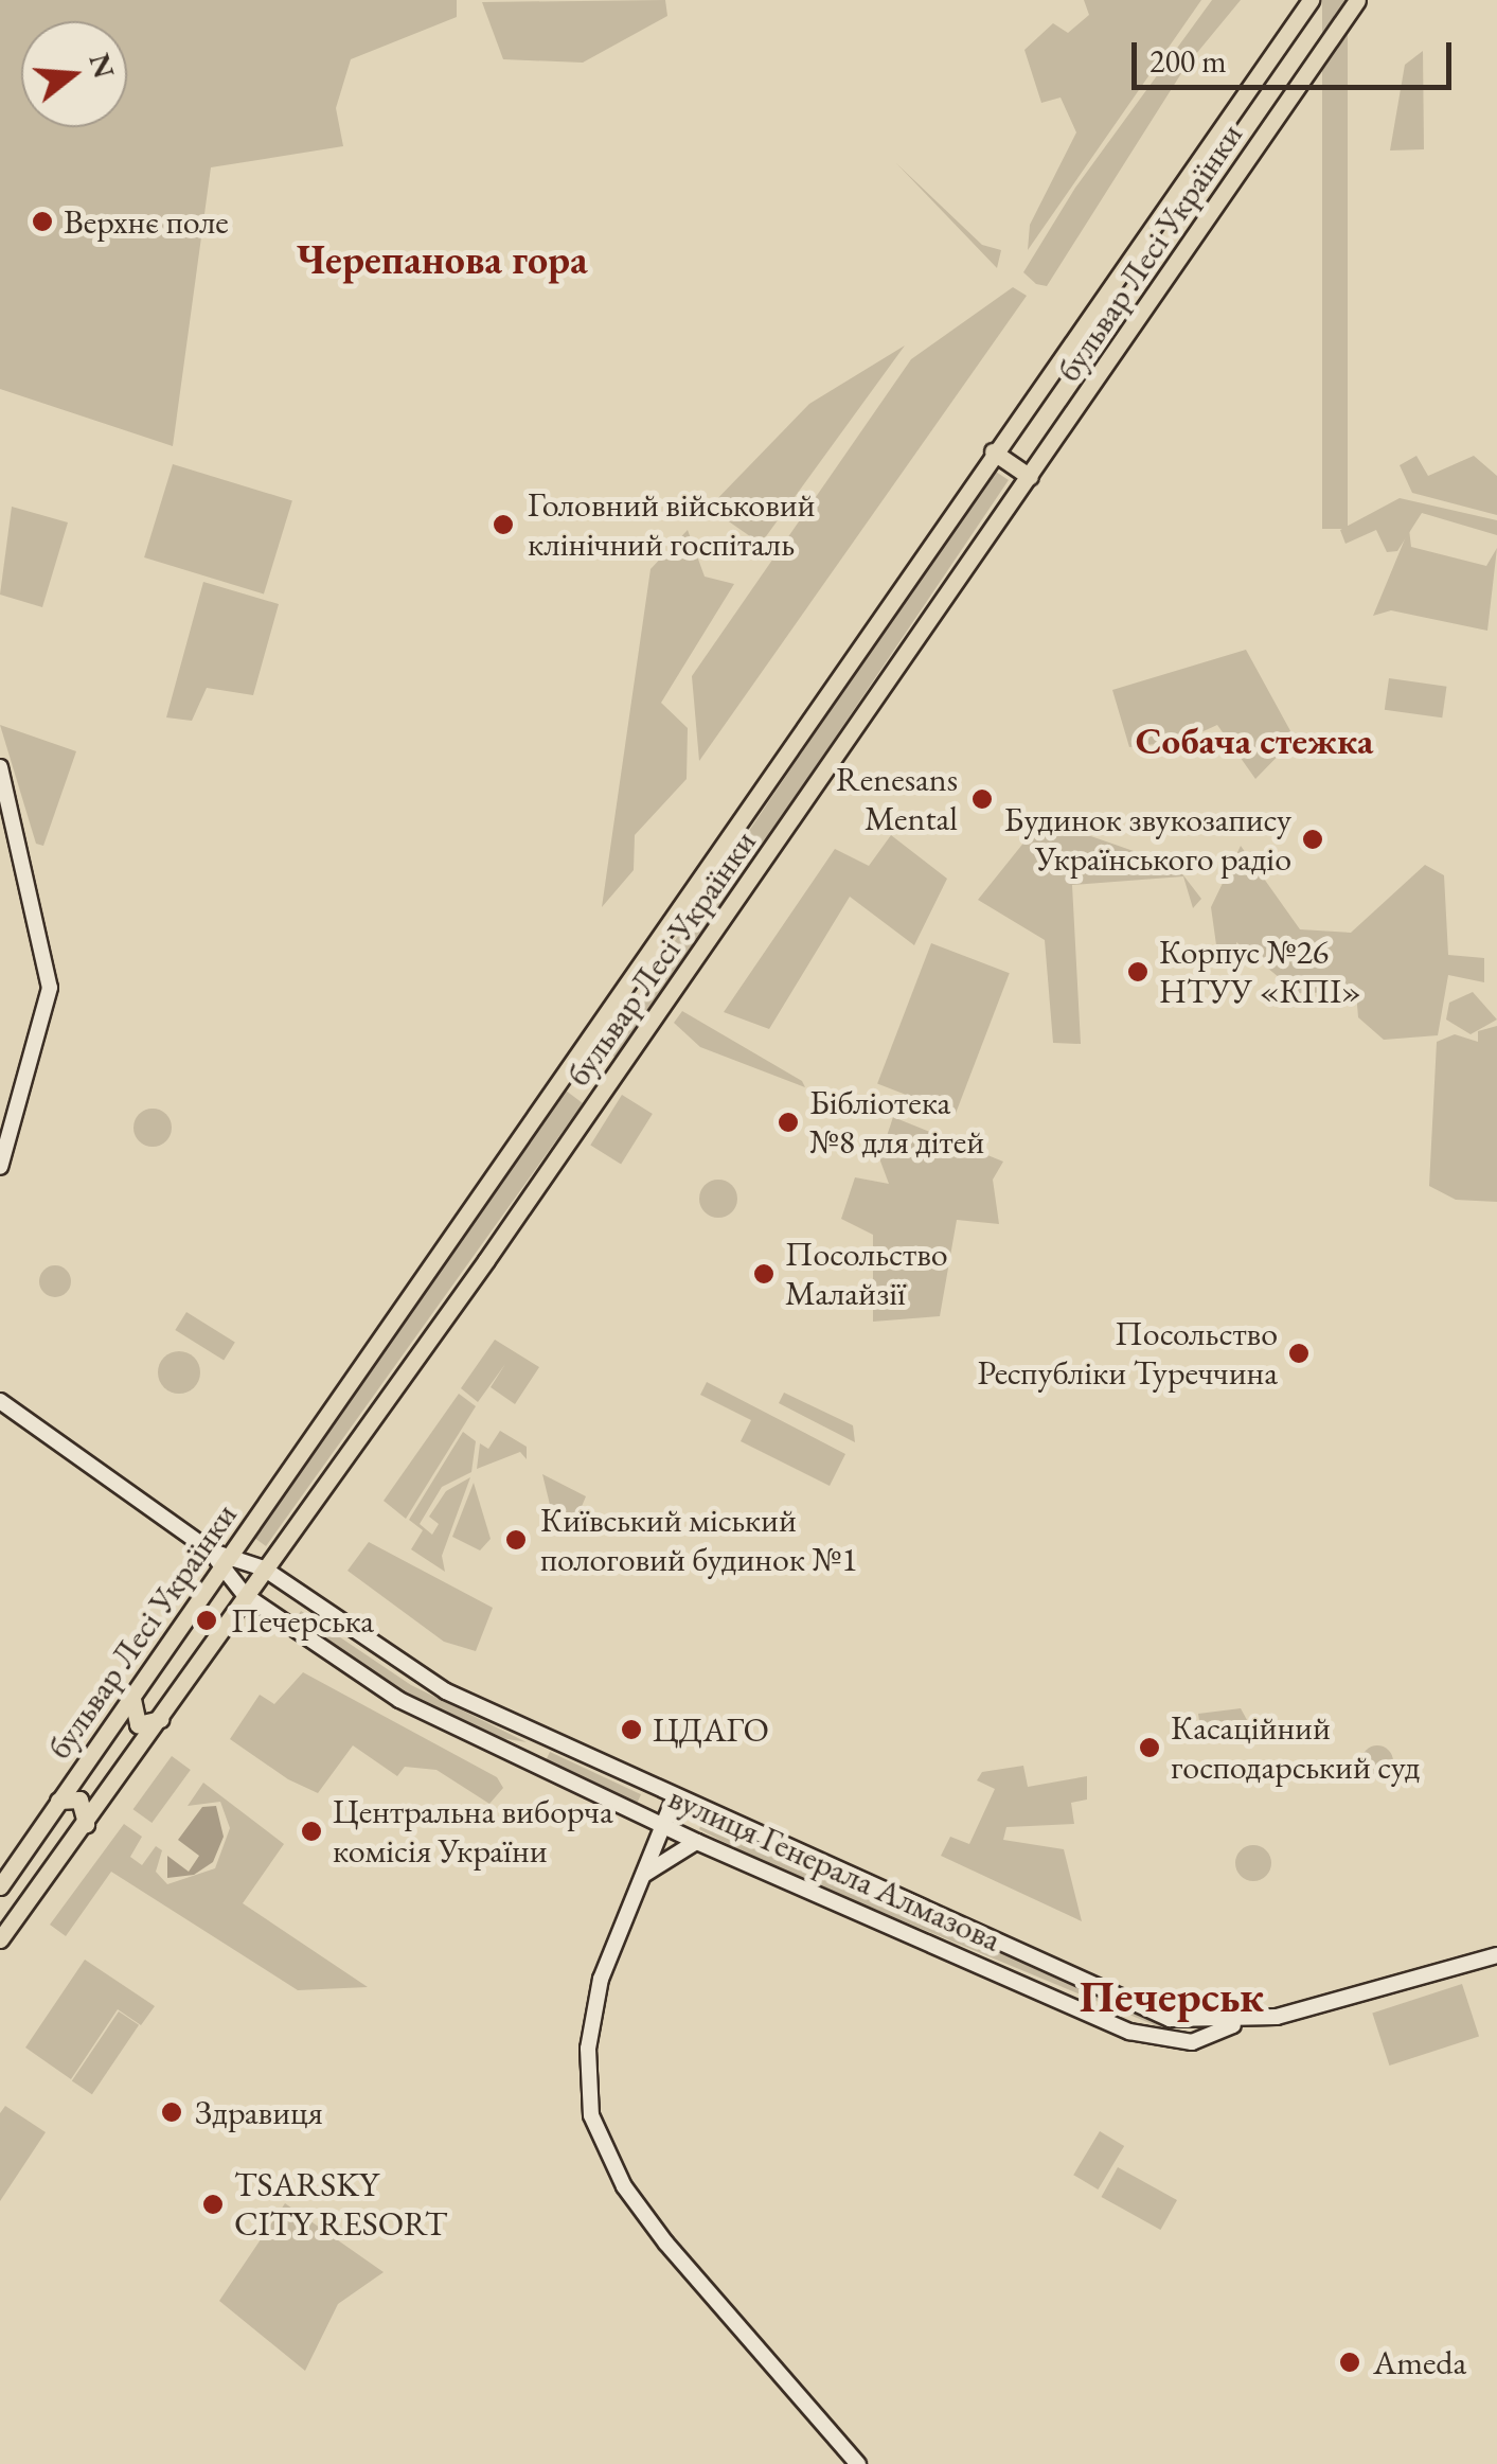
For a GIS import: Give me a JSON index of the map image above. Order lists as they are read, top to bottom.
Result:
{
  "streets": {
    "main road": ["бульвар Лесі Українки", "вулиця Генерала Алмазова"]
  },
  "crossings": [
    ["бульвар Лесі Українки", "вулиця Генерала Алмазова"]
  ],
  "districts": ["Черепанова гора", "Собача стежка", "Печерськ"],
  "places": [
    "Верхнє поле",
    "Головний військовий клінічний госпіталь",
    "Renesans Mental",
    "Будинок звукозапису Українського радіо",
    "Корпус №26 НТУУ «КПІ»",
    "Бібліотека №8 для дітей",
    "Посольство Малайзії",
    "Посольство Республіки Туреччина",
    "Київський міський пологовий будинок №1",
    "Печерська",
    "ЦДАГО",
    "Касаційний господарський суд",
    "Центральна виборча комісія України",
    "Здравиця",
    "TSARSKY CITY RESORT",
    "Ameda"
  ],
  "scale_bar": "200 m",
  "north": "right"
}
